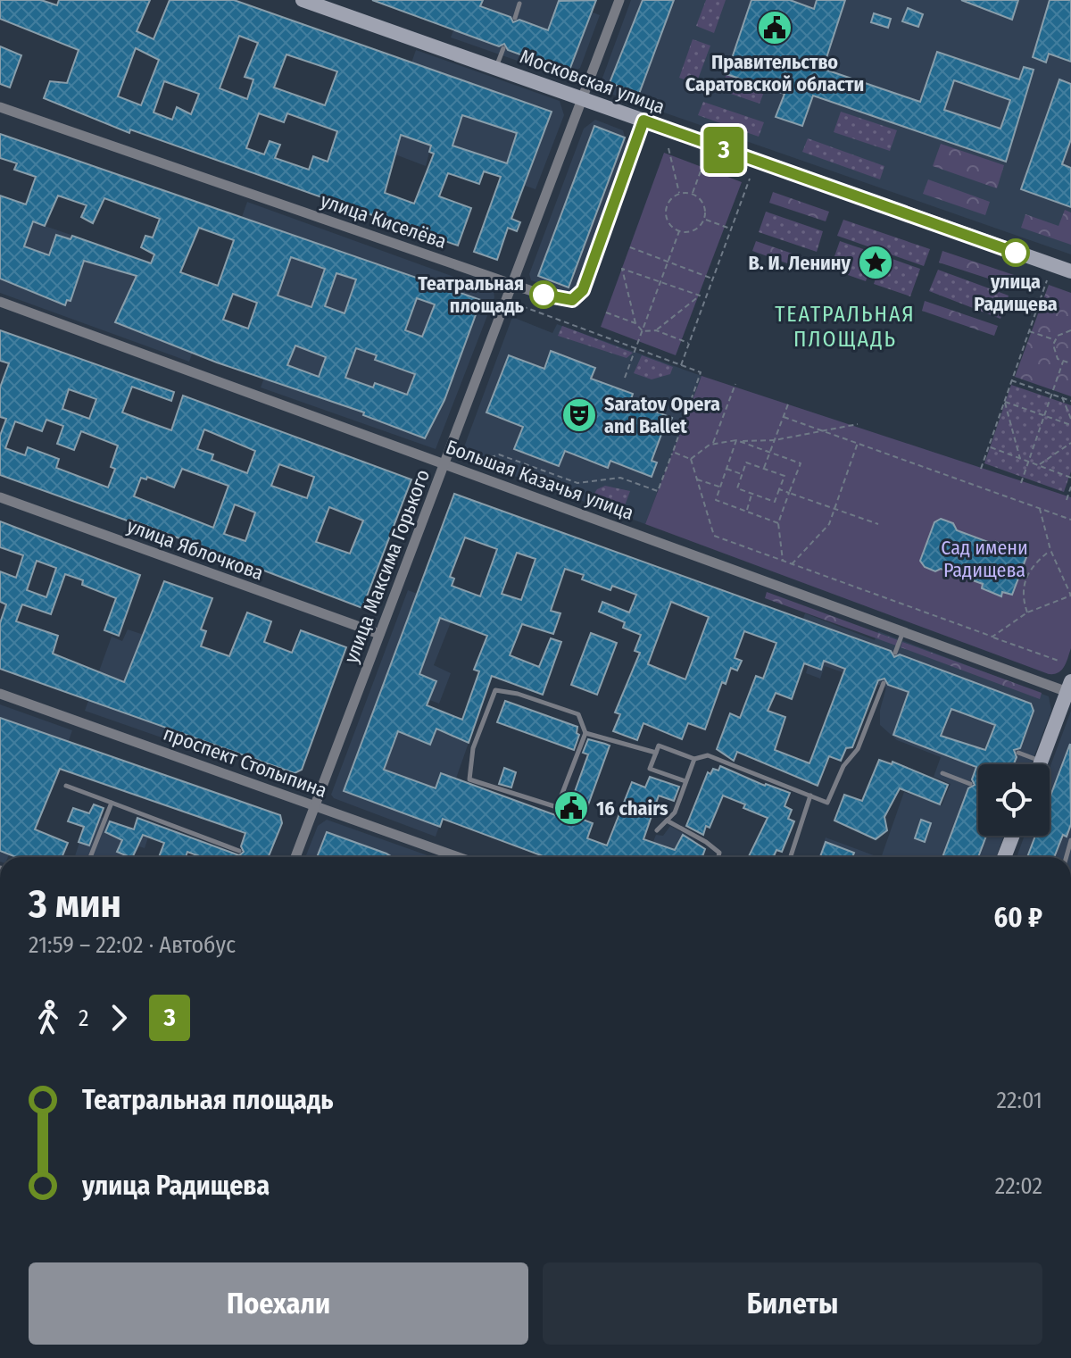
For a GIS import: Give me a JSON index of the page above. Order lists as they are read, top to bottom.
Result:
{
  "streets": {
    "main road": ["Московская улица"],
    "street": [
      "улица Киселёва",
      "Большая Казачья улица",
      "улица Яблочкова",
      "улица Максима Горького",
      "проспект Столыпина"
    ]
  },
  "crossings": [
    ["Московская улица", "улица Киселёва"],
    ["Московская улица", "улица Максима Горького"],
    ["улица Киселёва", "улица Максима Горького"],
    ["Большая Казачья улица", "улица Максима Горького"],
    ["улица Яблочкова", "улица Максима Горького"],
    ["улица Максима Горького", "проспект Столыпина"]
  ],
  "districts": ["ТЕАТРАЛЬНАЯ ПЛОЩАДЬ"],
  "parks": ["Сад имени Радищева"],
  "places": {
    "public building": ["Правительство Саратовской области", "16 chairs"],
    "other": ["улица Радищева", "Театральная площадь"],
    "place": ["В. И. Ленину"],
    "theatre": ["Saratov Opera and Ballet"]
  },
  "lines": ["bus line 3"],
  "page": {
    "on_map": "3",
    "heading": ["3 мин", "21:59 – 22:02 · Автобус", "60 ₽"],
    "legs": ["2", "3"],
    "list": [
      {
        "name": "Театральная площадь",
        "value": "22:01"
      },
      {
        "name": "улица Радищева",
        "value": "22:02"
      }
    ],
    "buttons": ["Поехали", "Билеты"]
  }
}
